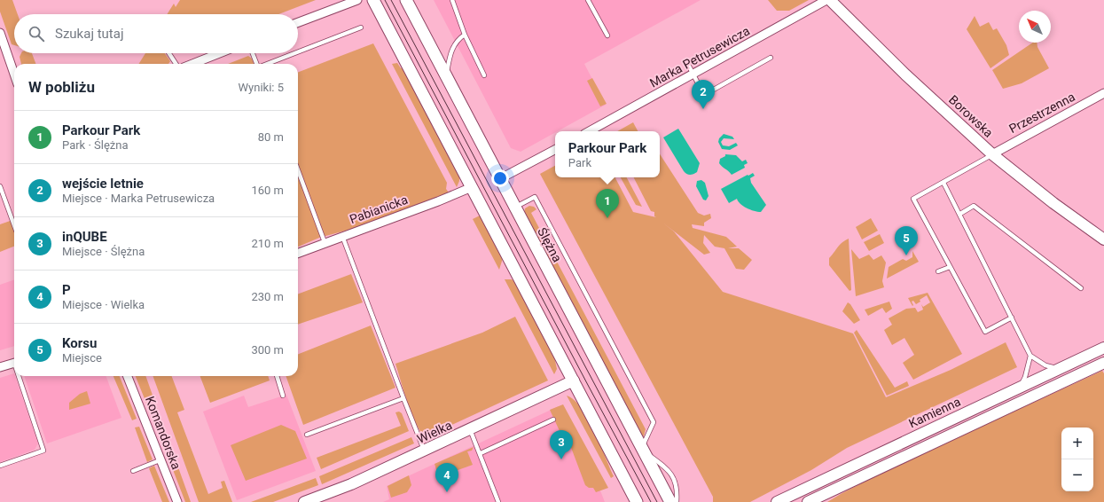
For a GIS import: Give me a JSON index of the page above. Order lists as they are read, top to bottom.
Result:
{
  "streets": {
    "main road": ["Ślężna"],
    "street": [
      "Marka Petrusewicza",
      "Przestrzenna",
      "Borowska",
      "Pabianicka",
      "Kamienna",
      "Wielka",
      "Komandorska"
    ]
  },
  "crossings": [
    ["Przestrzenna", "Borowska"]
  ],
  "north": "top left",
  "page": {
    "search": "Szukaj tutaj",
    "heading": ["W pobliżu", "Wyniki: 5"],
    "pins": [
      "2",
      "1",
      "5",
      "3",
      "4"
    ],
    "list": [
      {
        "mark": "1",
        "name": "Parkour Park",
        "note": "Park · Ślężna",
        "value": "80 m"
      },
      {
        "mark": "2",
        "name": "wejście letnie",
        "note": "Miejsce · Marka Petrusewicza",
        "value": "160 m"
      },
      {
        "mark": "3",
        "name": "inQUBE",
        "note": "Miejsce · Ślężna",
        "value": "210 m"
      },
      {
        "mark": "4",
        "name": "P",
        "note": "Miejsce · Wielka",
        "value": "230 m"
      },
      {
        "mark": "5",
        "name": "Korsu",
        "note": "Miejsce",
        "value": "300 m"
      }
    ],
    "popup": ["Parkour Park", "Park"],
    "map_buttons": ["+", "−"]
  }
}
